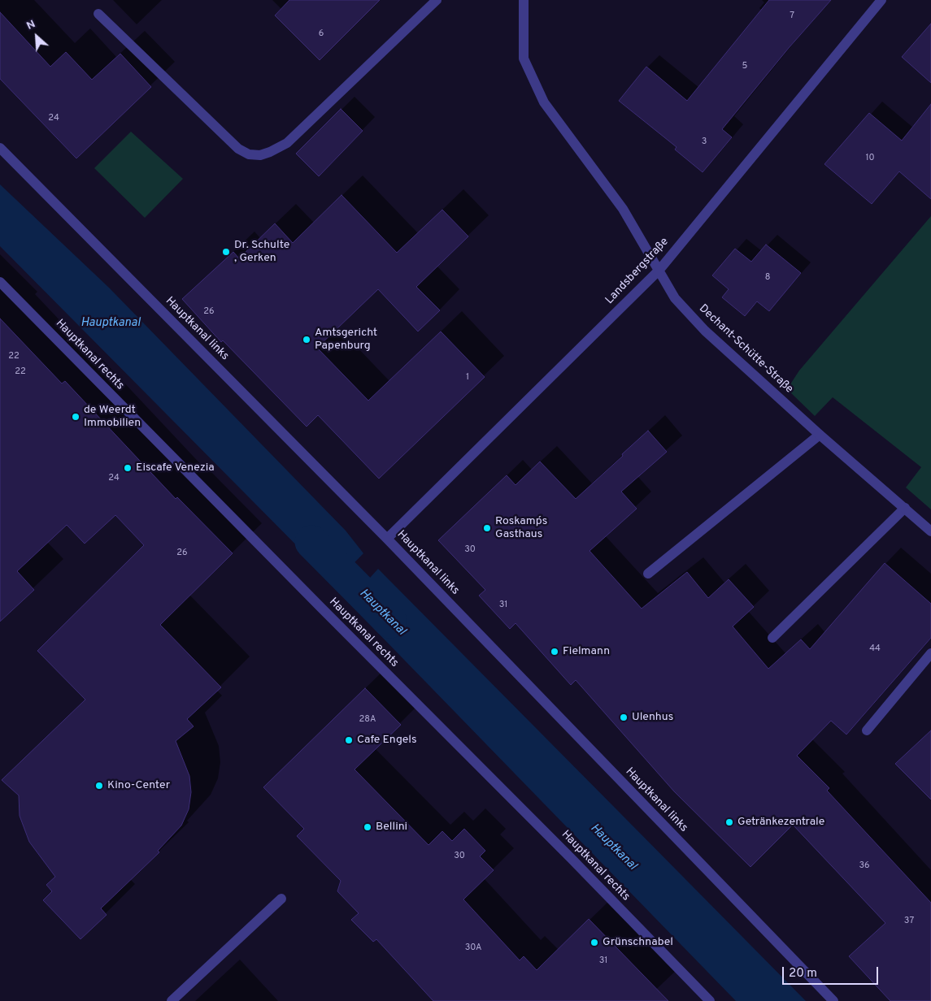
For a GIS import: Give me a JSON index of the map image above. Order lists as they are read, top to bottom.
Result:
{
  "streets": {
    "street": [
      "Landsbergstraße",
      "Hauptkanal links",
      "Dechant-Schütte-Straße",
      "Hauptkanal rechts"
    ]
  },
  "crossings": [
    ["Landsbergstraße", "Hauptkanal links"],
    ["Landsbergstraße", "Dechant-Schütte-Straße"]
  ],
  "water": ["Hauptkanal"],
  "places": [
    "Dr. Schulte , Gerken",
    "Amtsgericht Papenburg",
    "de Weerdt Immobilien",
    "Eiscafe Venezia",
    "Roskamp´s Gasthaus",
    "Fielmann",
    "Ulenhus",
    "Cafe Engels",
    "Kino-Center",
    "Getränkezentrale",
    "Bellini",
    "Grünschnabel"
  ],
  "house_numbers": [
    "7",
    "6",
    "5",
    "24",
    "3",
    "10",
    "8",
    "26",
    "22",
    "22",
    "1",
    "24",
    "30",
    "26",
    "31",
    "44",
    "28A",
    "30",
    "36",
    "37",
    "30A",
    "31"
  ],
  "scale_bar": "20 m",
  "north": "top left"
}
